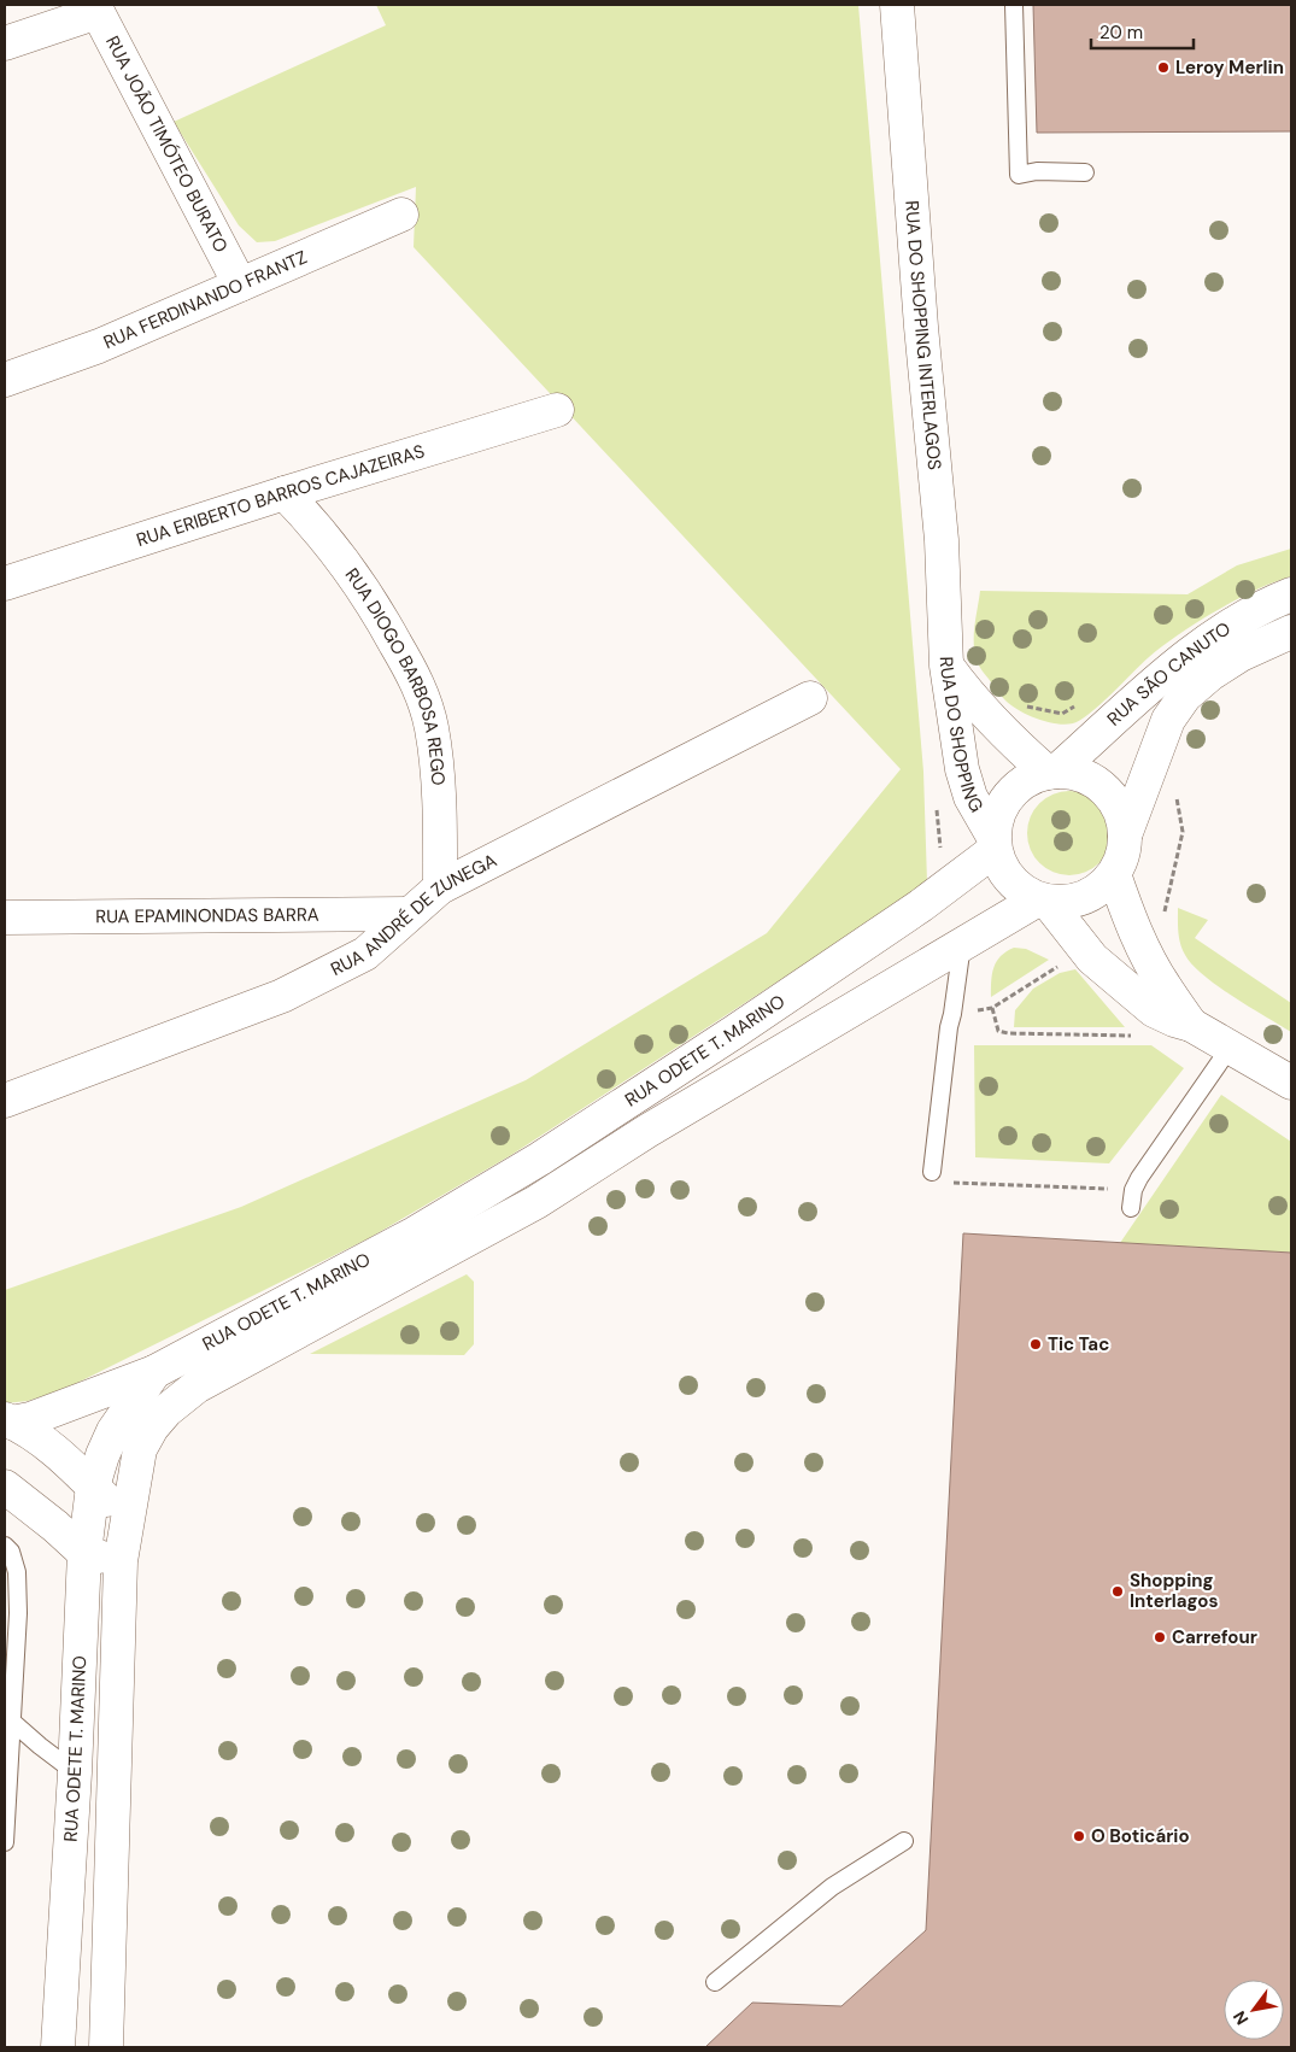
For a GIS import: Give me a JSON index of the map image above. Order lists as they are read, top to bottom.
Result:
{
  "streets": {
    "street": [
      "RUA JOÃO TIMÓTEO BURATO",
      "RUA FERDINANDO FRANTZ",
      "RUA DO SHOPPING INTERLAGOS",
      "RUA ERIBERTO BARROS CAJAZEIRAS",
      "RUA SÃO CANUTO",
      "RUA DIOGO BARBOSA REGO",
      "RUA DO SHOPPING",
      "RUA ANDRÉ DE ZUNEGA",
      "RUA EPAMINONDAS BARRA",
      "RUA ODETE T. MARINO"
    ]
  },
  "crossings": [
    ["RUA JOÃO TIMÓTEO BURATO", "RUA FERDINANDO FRANTZ"],
    ["RUA DO SHOPPING INTERLAGOS", "RUA DO SHOPPING"],
    ["RUA ERIBERTO BARROS CAJAZEIRAS", "RUA DIOGO BARBOSA REGO"],
    ["RUA SÃO CANUTO", "RUA DO SHOPPING"],
    ["RUA SÃO CANUTO", "RUA ODETE T. MARINO"],
    ["RUA DIOGO BARBOSA REGO", "RUA ANDRÉ DE ZUNEGA"],
    ["RUA DO SHOPPING", "RUA ODETE T. MARINO"],
    ["RUA ANDRÉ DE ZUNEGA", "RUA EPAMINONDAS BARRA"]
  ],
  "places": [
    "Leroy Merlin",
    "Tic Tac",
    "Shopping Interlagos",
    "Carrefour",
    "O Boticário"
  ],
  "scale_bar": "20 m",
  "north": "bottom left"
}
